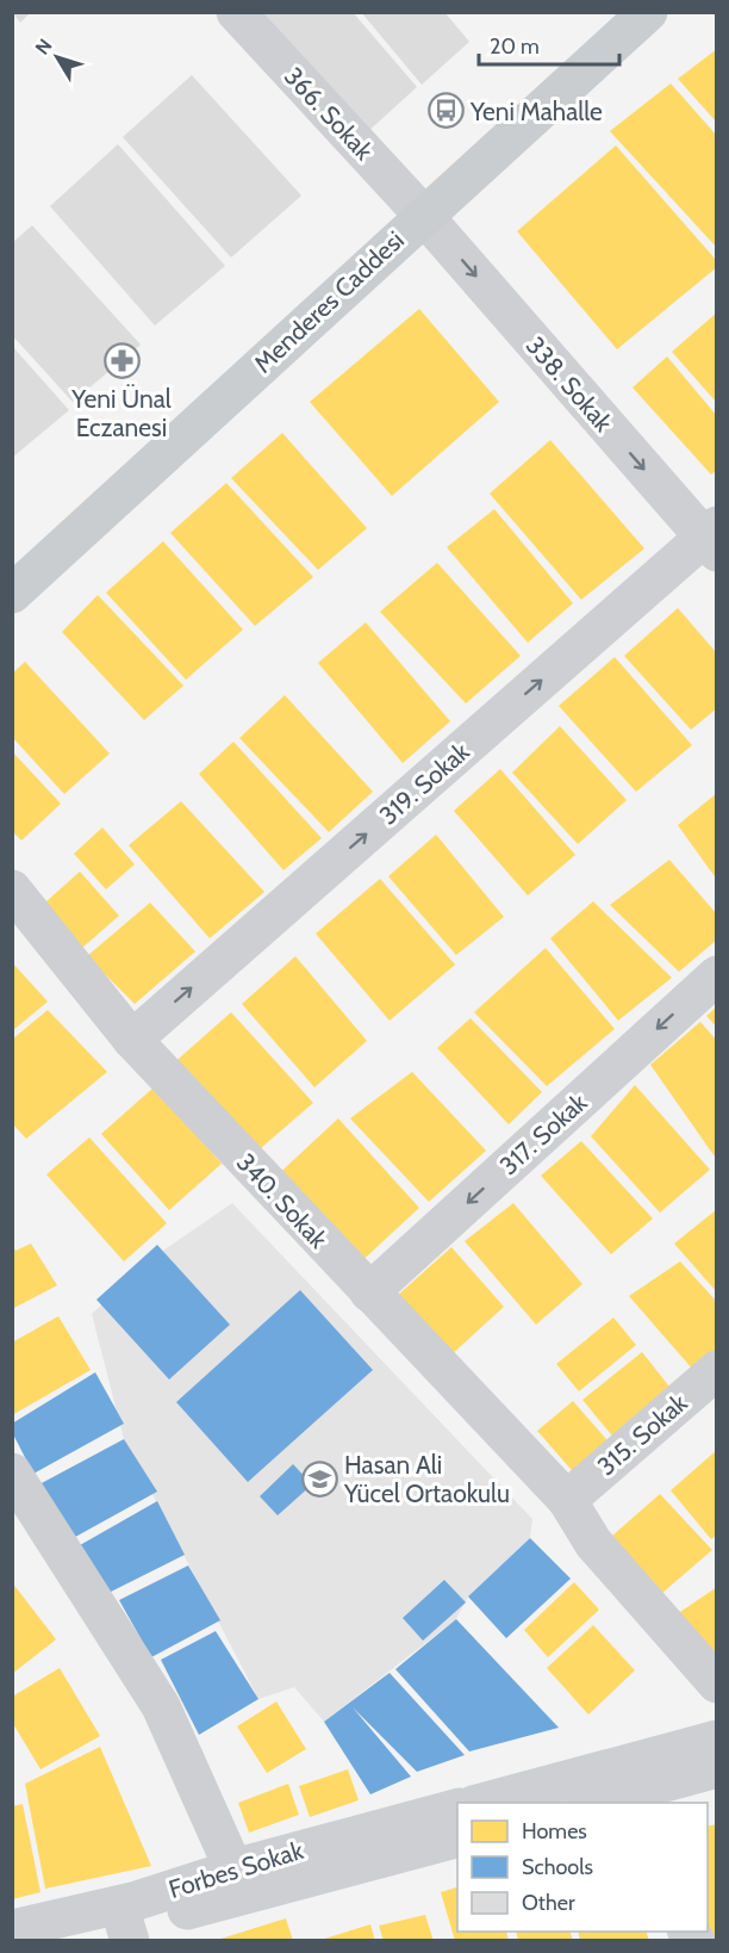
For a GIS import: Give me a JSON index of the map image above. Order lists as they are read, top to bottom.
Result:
{
  "streets": {
    "main road": ["Menderes Caddesi"],
    "street": [
      "366. Sokak",
      "338. Sokak",
      "319. Sokak",
      "317. Sokak",
      "340. Sokak",
      "315. Sokak",
      "Forbes Sokak"
    ]
  },
  "crossings": [
    ["366. Sokak", "Menderes Caddesi"],
    ["366. Sokak", "338. Sokak"],
    ["Menderes Caddesi", "338. Sokak"],
    ["338. Sokak", "319. Sokak"],
    ["319. Sokak", "340. Sokak"],
    ["317. Sokak", "340. Sokak"],
    ["340. Sokak", "315. Sokak"]
  ],
  "one_way": ["338. Sokak", "319. Sokak", "317. Sokak"],
  "places": {
    "bus stop": ["Yeni Mahalle"],
    "pharmacy": ["Yeni Ünal Eczanesi"],
    "school or university": ["Hasan Ali Yücel Ortaokulu"]
  },
  "legend": ["Homes", "Schools", "Other"],
  "scale_bar": "20 m",
  "north": "top left"
}
